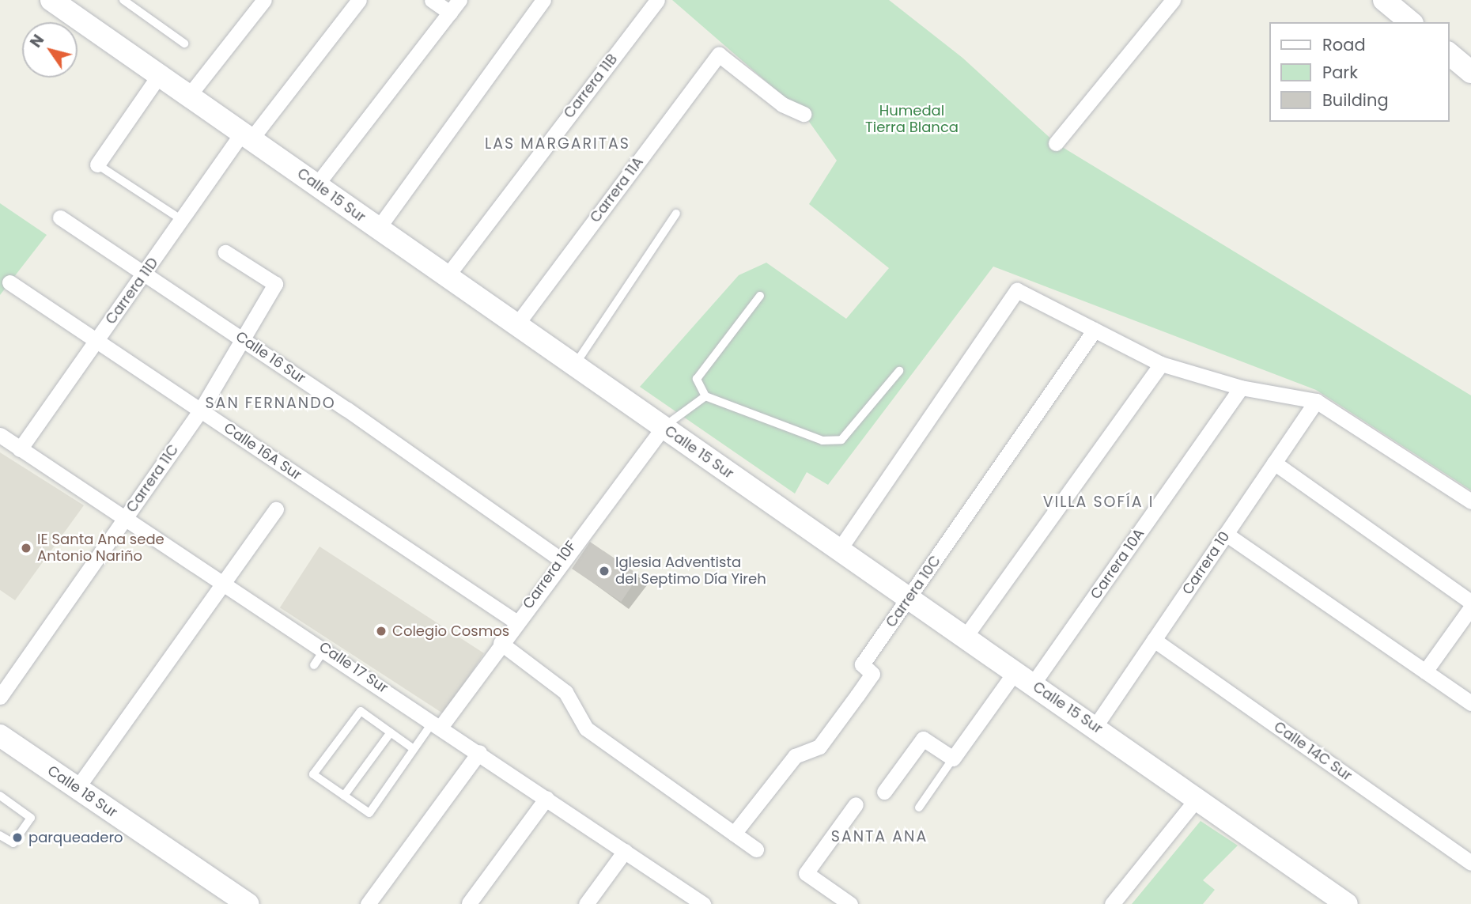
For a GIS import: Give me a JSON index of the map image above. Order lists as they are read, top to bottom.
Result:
{
  "streets": {
    "street": [
      "Carrera 11B",
      "Carrera 11A",
      "Calle 15 Sur",
      "Carrera 11D",
      "Calle 16 Sur",
      "Calle 16A Sur",
      "Carrera 11C",
      "Carrera 10",
      "Carrera 10A",
      "Carrera 10F",
      "Carrera 10C",
      "Calle 17 Sur",
      "Calle 14C Sur",
      "Calle 18 Sur"
    ]
  },
  "crossings": [
    ["Carrera 11B", "Calle 15 Sur"],
    ["Carrera 11A", "Calle 15 Sur"],
    ["Calle 15 Sur", "Carrera 11D"],
    ["Calle 15 Sur", "Carrera 10"],
    ["Calle 15 Sur", "Carrera 10A"],
    ["Calle 15 Sur", "Carrera 10F"],
    ["Calle 15 Sur", "Carrera 10C"],
    ["Carrera 11D", "Calle 16 Sur"],
    ["Carrera 11D", "Calle 16A Sur"],
    ["Carrera 11D", "Calle 17 Sur"],
    ["Calle 16 Sur", "Carrera 11C"],
    ["Calle 16 Sur", "Carrera 10F"],
    ["Calle 16A Sur", "Carrera 11C"],
    ["Calle 16A Sur", "Carrera 10F"],
    ["Carrera 11C", "Calle 17 Sur"],
    ["Carrera 10", "Calle 14C Sur"],
    ["Carrera 10F", "Calle 17 Sur"]
  ],
  "districts": [
    "LAS MARGARITAS",
    "SAN FERNANDO",
    "VILLA SOFÍA I",
    "SANTA ANA"
  ],
  "parks": ["Humedal Tierra Blanca"],
  "places": [
    "IE Santa Ana sede Antonio Nariño",
    "Iglesia Adventista del Septimo Día Yireh",
    "Colegio Cosmos",
    "parqueadero"
  ],
  "legend": ["Road", "Park", "Building"],
  "north": "top left"
}
